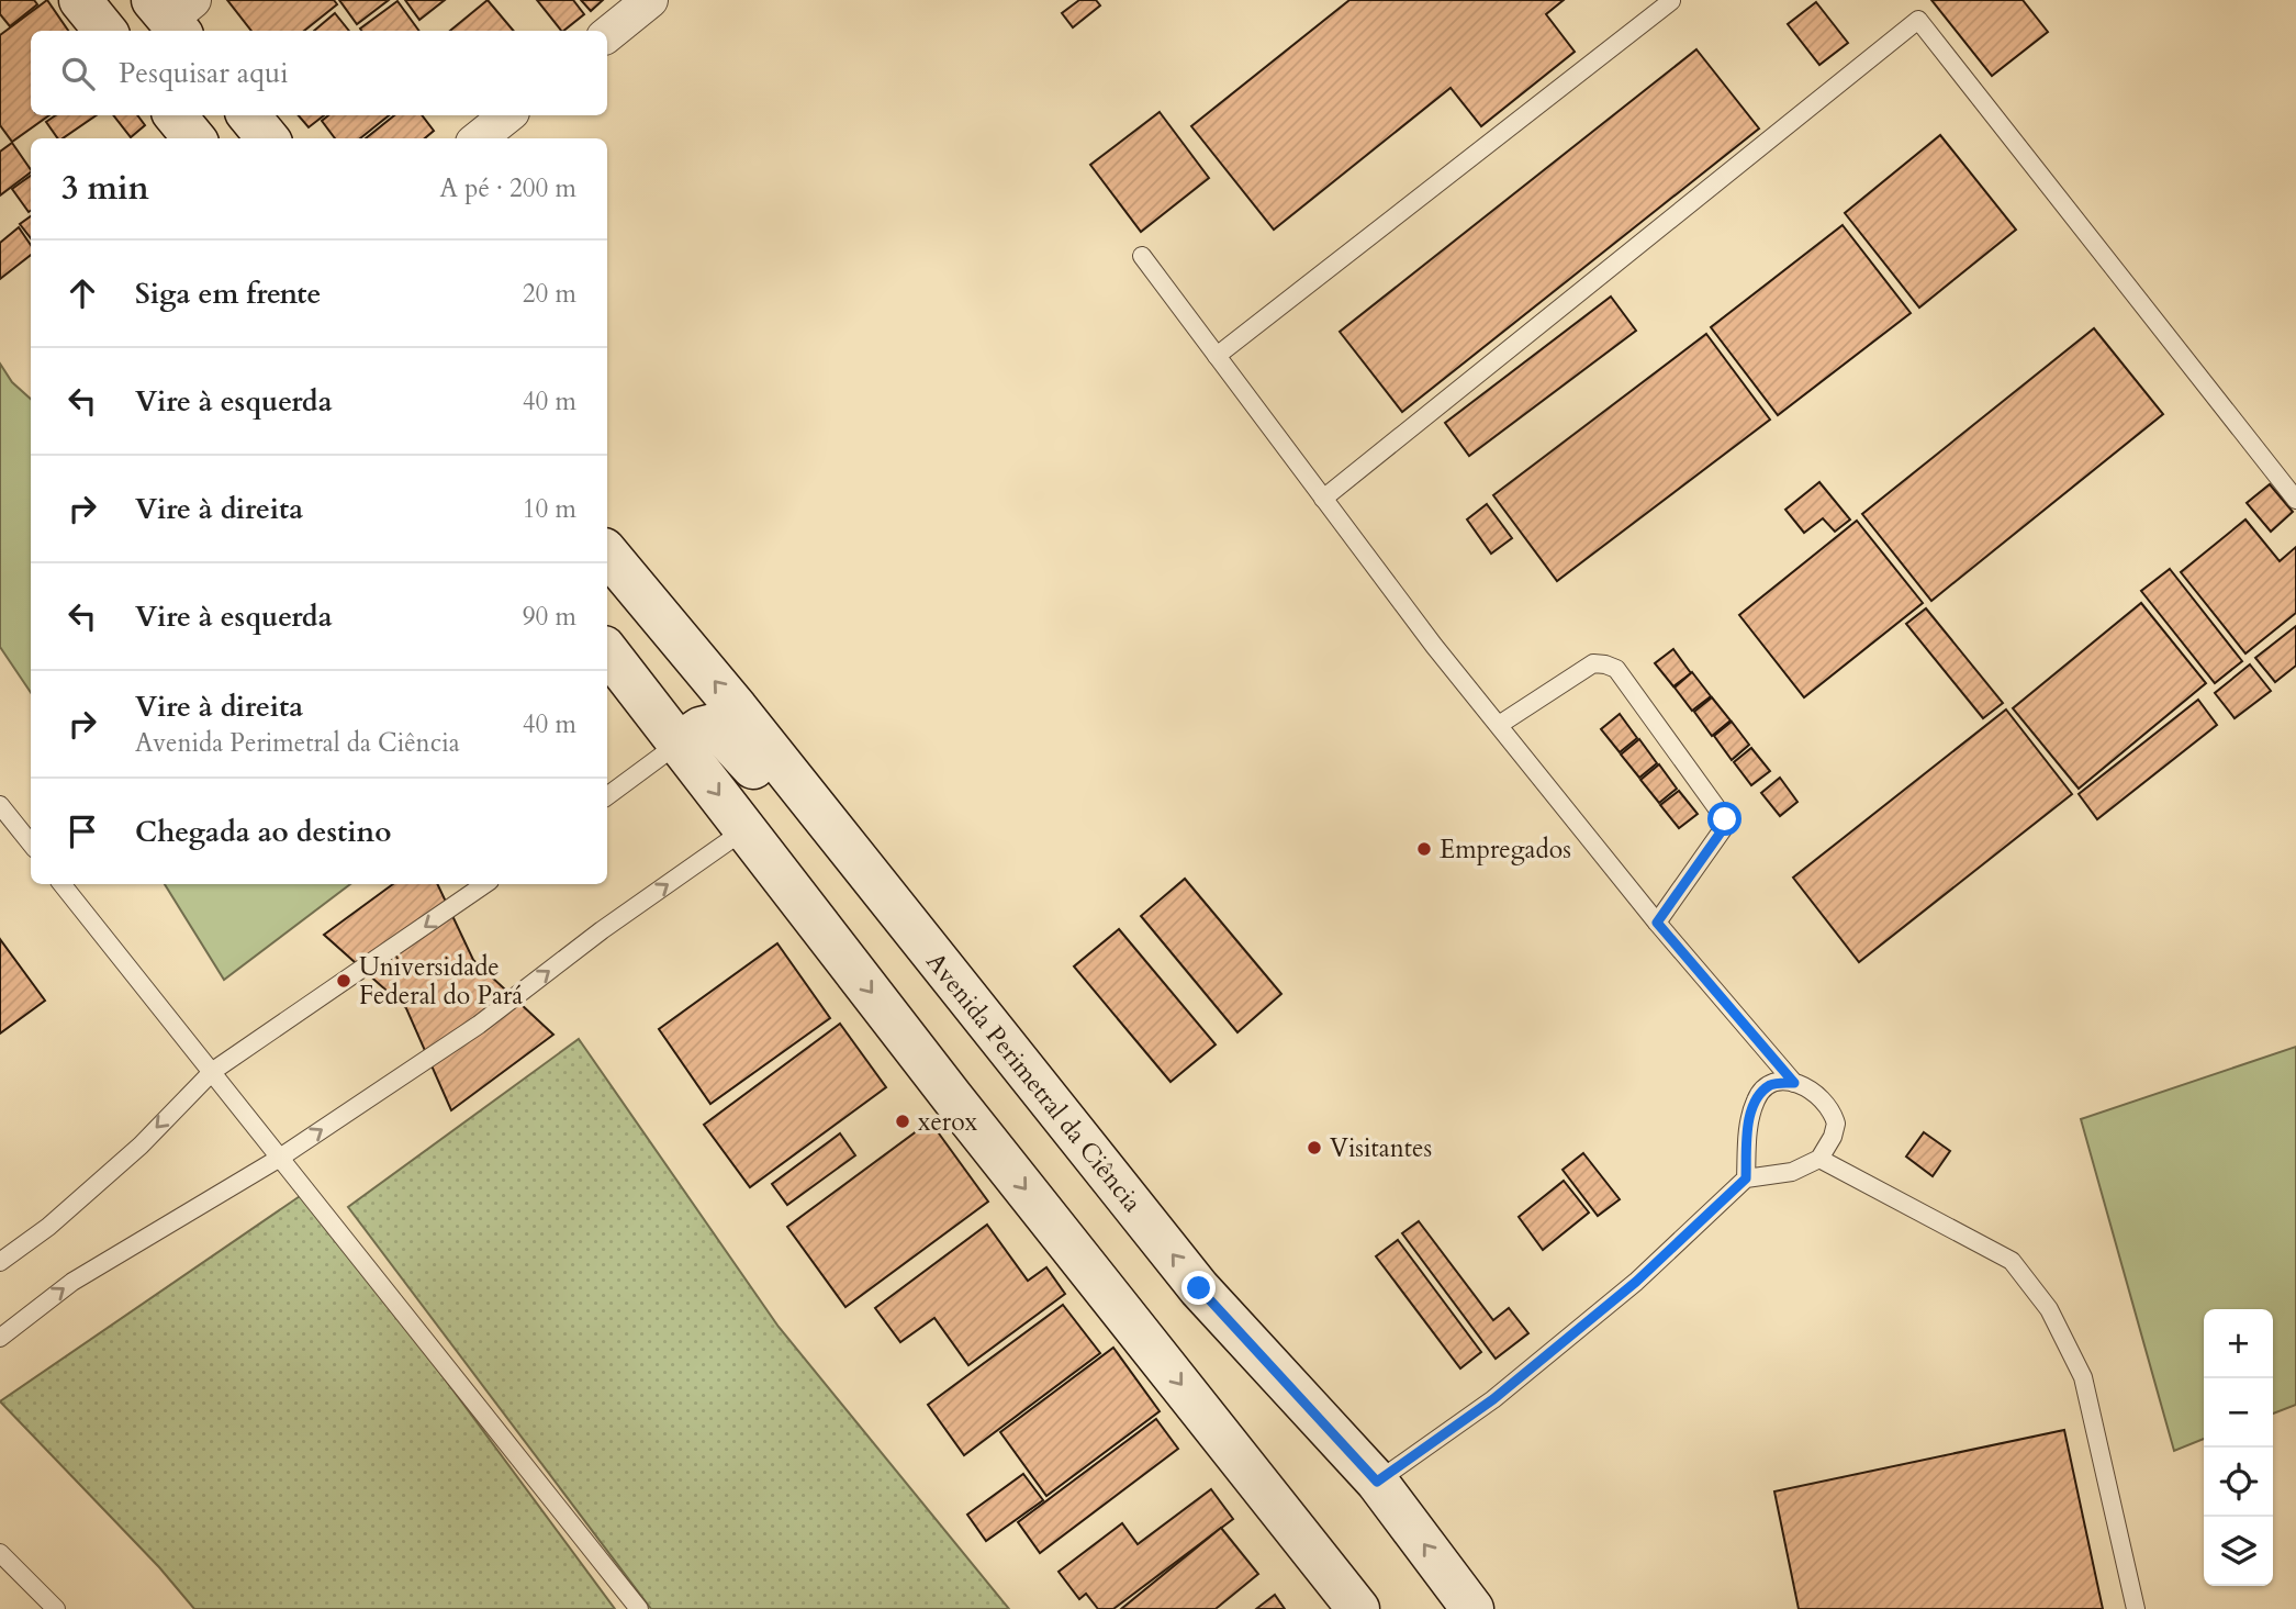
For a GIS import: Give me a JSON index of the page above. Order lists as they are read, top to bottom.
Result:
{
  "streets": {
    "main road": ["Avenida Perimetral da Ciência"]
  },
  "places": [
    "Empregados",
    "Universidade Federal do Pará",
    "xerox",
    "Visitantes"
  ],
  "page": {
    "search": "Pesquisar aqui",
    "heading": ["3 min", "A pé · 200 m"],
    "list": [
      ["Siga em frente", "20 m"],
      ["Vire à esquerda", "40 m"],
      ["Vire à direita", "10 m"],
      ["Vire à esquerda", "90 m"],
      ["Vire à direita", "Avenida Perimetral da Ciência", "40 m"],
      "Chegada ao destino"
    ],
    "map_buttons": ["+", "−"]
  }
}
